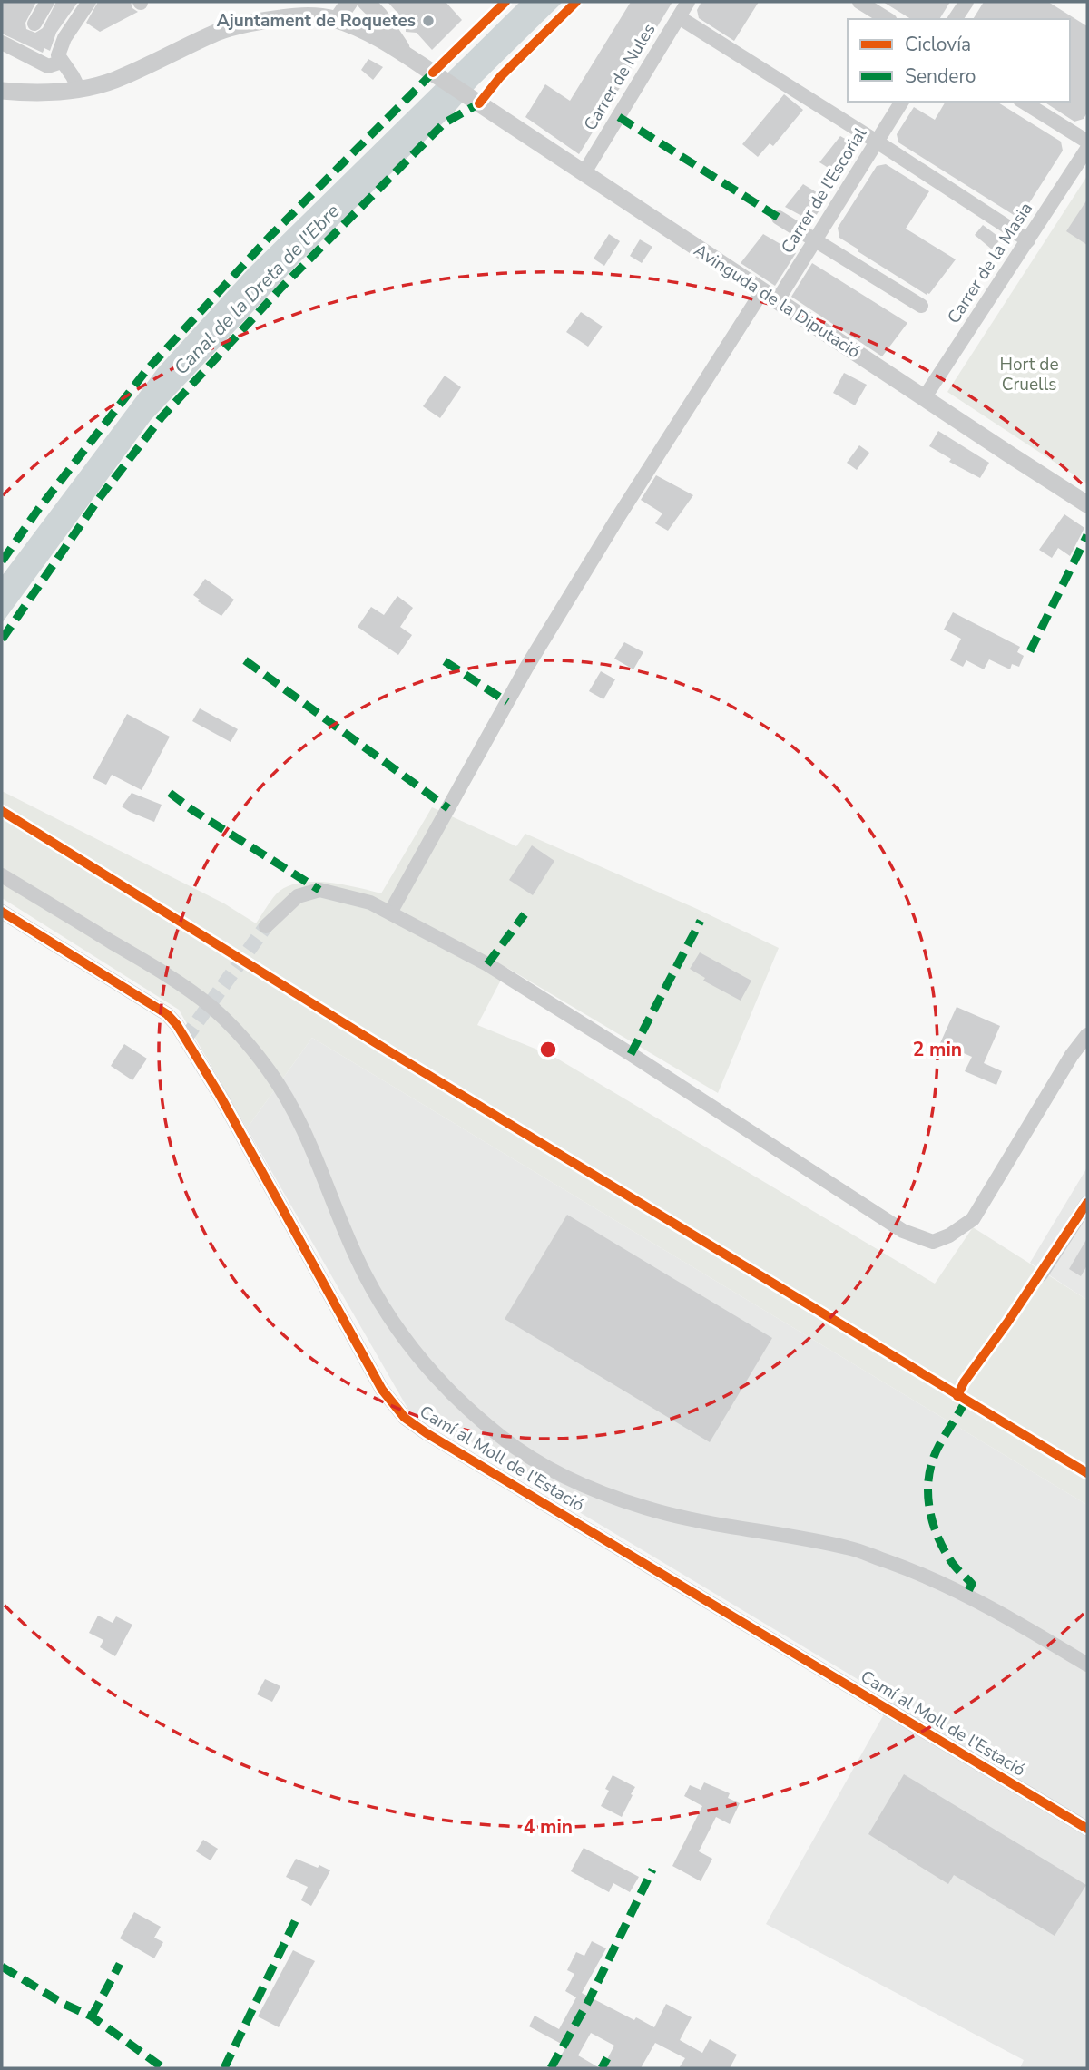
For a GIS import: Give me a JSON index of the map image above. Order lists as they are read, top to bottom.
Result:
{
  "streets": {
    "street": [
      "Carrer de Nules",
      "Carrer de l'Escorial",
      "Carrer de la Masia",
      "Avinguda de la Diputació",
      "Camí al Moll de l'Estació"
    ]
  },
  "crossings": [
    ["Carrer de Nules", "Avinguda de la Diputació"],
    ["Carrer de l'Escorial", "Avinguda de la Diputació"],
    ["Carrer de la Masia", "Avinguda de la Diputació"]
  ],
  "water": ["Canal de la Dreta de l'Ebre"],
  "parks": ["Hort de Cruells"],
  "places": ["Ajuntament de Roquetes"],
  "legend": ["Ciclovía", "Sendero"],
  "rings": ["2 min", "4 min"]
}
